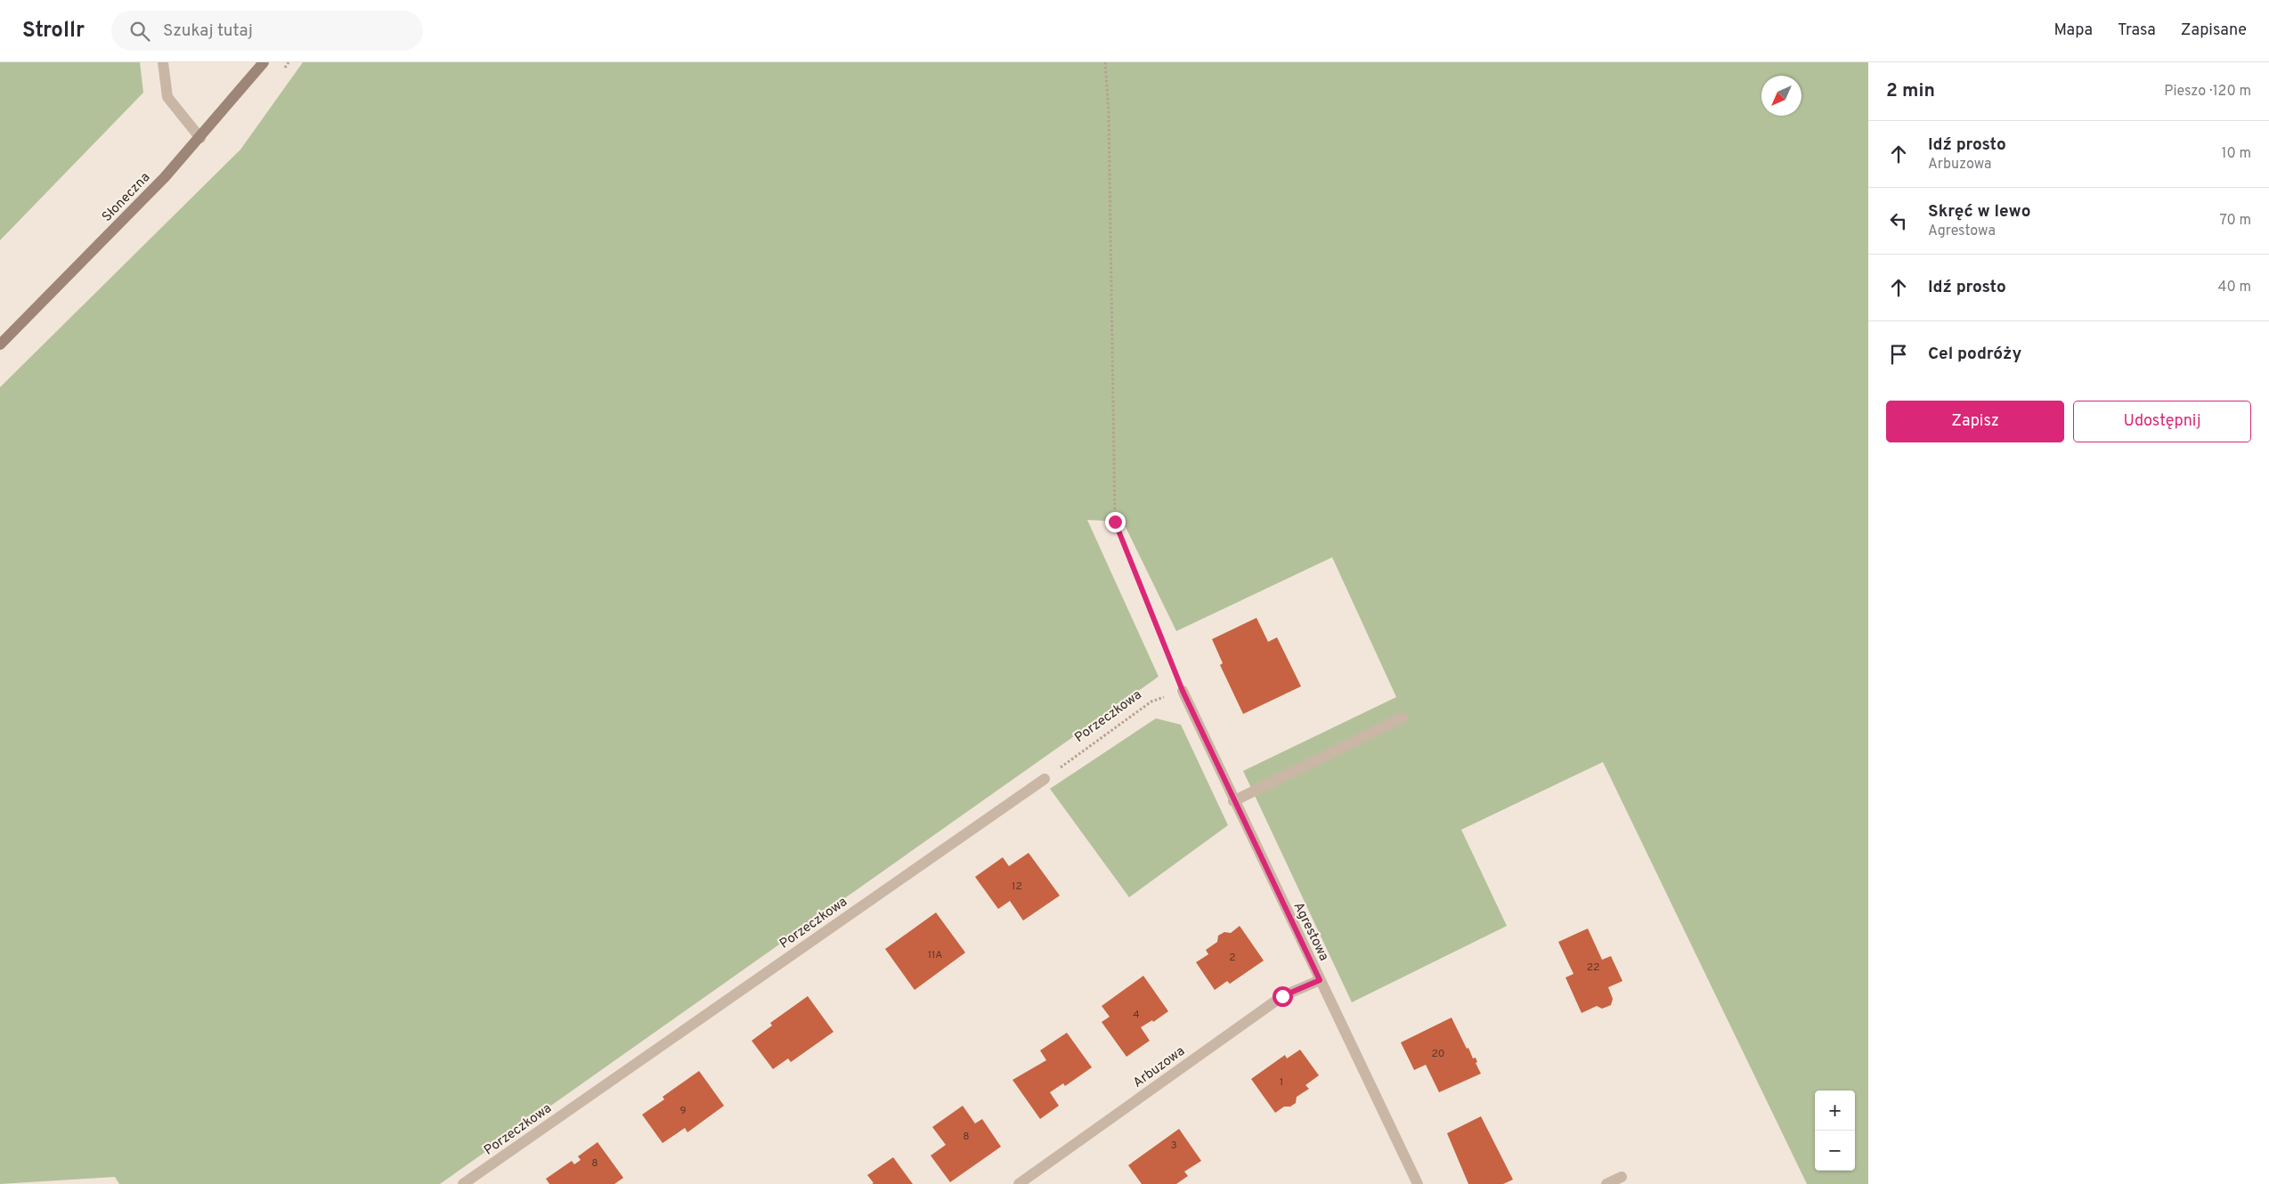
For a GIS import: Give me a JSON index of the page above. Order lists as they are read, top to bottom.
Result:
{
  "streets": {
    "street": [
      "Słoneczna",
      "Porzeczkowa",
      "Agrestowa",
      "Arbuzowa"
    ]
  },
  "crossings": [
    ["Porzeczkowa", "Agrestowa"],
    ["Agrestowa", "Arbuzowa"]
  ],
  "house_numbers": [
    "12",
    "11A",
    "2",
    "22",
    "4",
    "20",
    "1",
    "9",
    "8",
    "3",
    "8"
  ],
  "north": "bottom left",
  "page": {
    "header": "Strollr",
    "search": "Szukaj tutaj",
    "nav": ["Mapa", "Trasa", "Zapisane"],
    "heading": ["2 min", "Pieszo · 120 m"],
    "list": [
      ["Idź prosto", "Arbuzowa", "10 m"],
      ["Skręć w lewo", "Agrestowa", "70 m"],
      ["Idź prosto", "40 m"],
      "Cel podróży"
    ],
    "buttons": ["Zapisz", "Udostępnij"],
    "map_buttons": ["+", "−"]
  }
}
